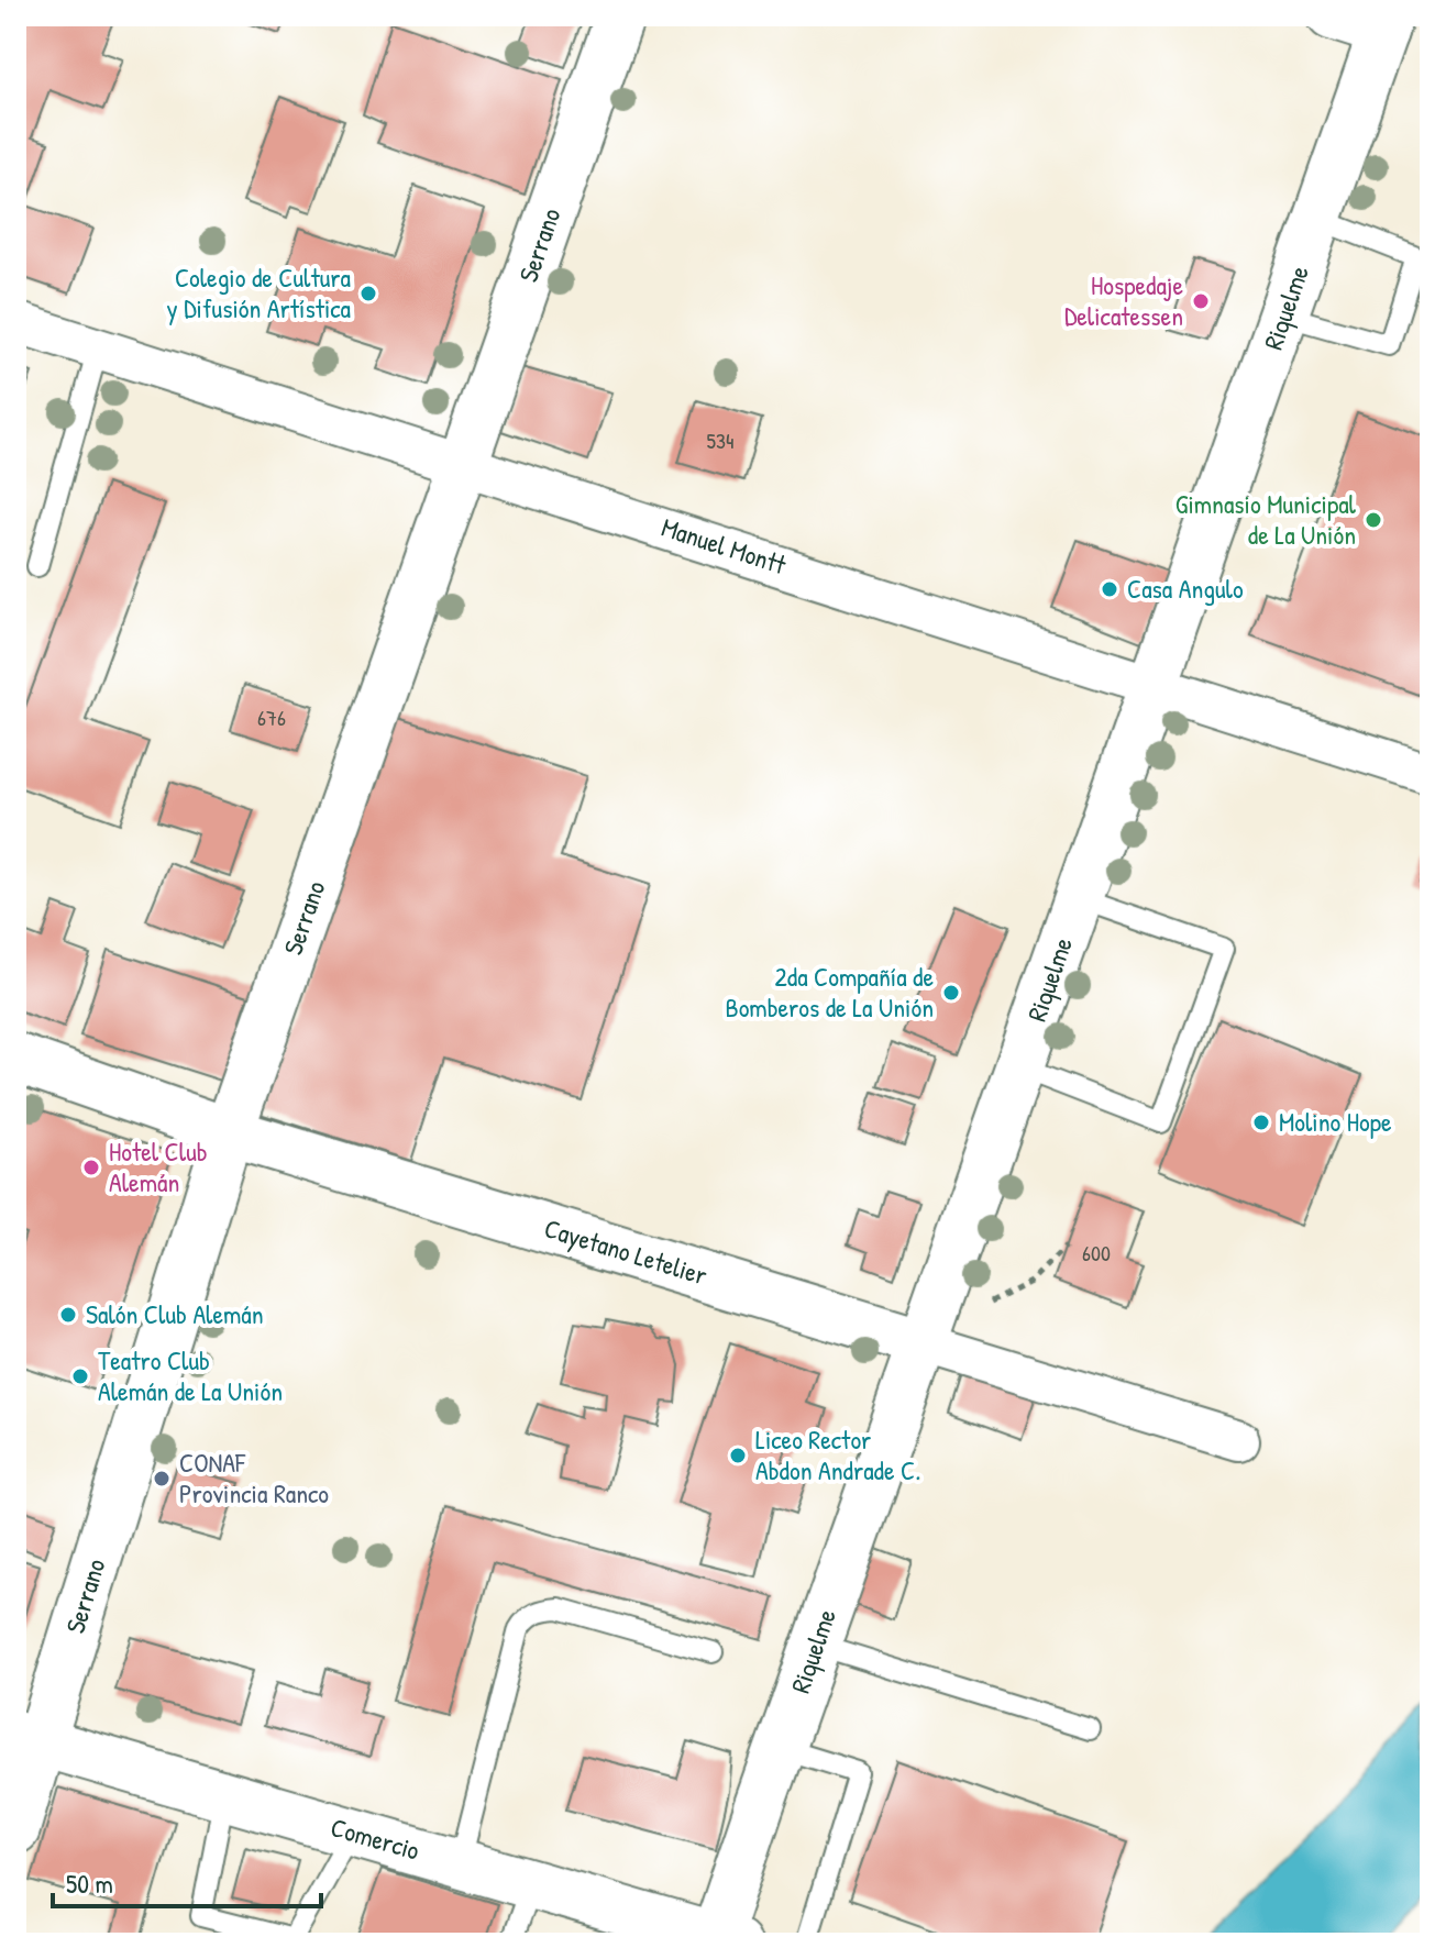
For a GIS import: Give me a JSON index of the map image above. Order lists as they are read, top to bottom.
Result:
{
  "streets": {
    "main road": [
      "Serrano",
      "Riquelme",
      "Cayetano Letelier",
      "Comercio"
    ],
    "street": ["Manuel Montt"]
  },
  "crossings": [
    ["Serrano", "Manuel Montt"],
    ["Serrano", "Cayetano Letelier"],
    ["Serrano", "Comercio"],
    ["Riquelme", "Manuel Montt"],
    ["Riquelme", "Cayetano Letelier"],
    ["Riquelme", "Comercio"]
  ],
  "places": [
    "Colegio de Cultura y Difusión Artística",
    "Hospedaje Delicatessen",
    "Gimnasio Municipal de La Unión",
    "Casa Angulo",
    "2da Compañía de Bomberos de La Unión",
    "Molino Hope",
    "Hotel Club Alemán",
    "Salón Club Alemán",
    "Teatro Club Alemán de La Unión",
    "Liceo Rector Abdon Andrade C.",
    "CONAF Provincia Ranco"
  ],
  "house_numbers": ["534", "676", "600"],
  "scale_bar": "50 m"
}
